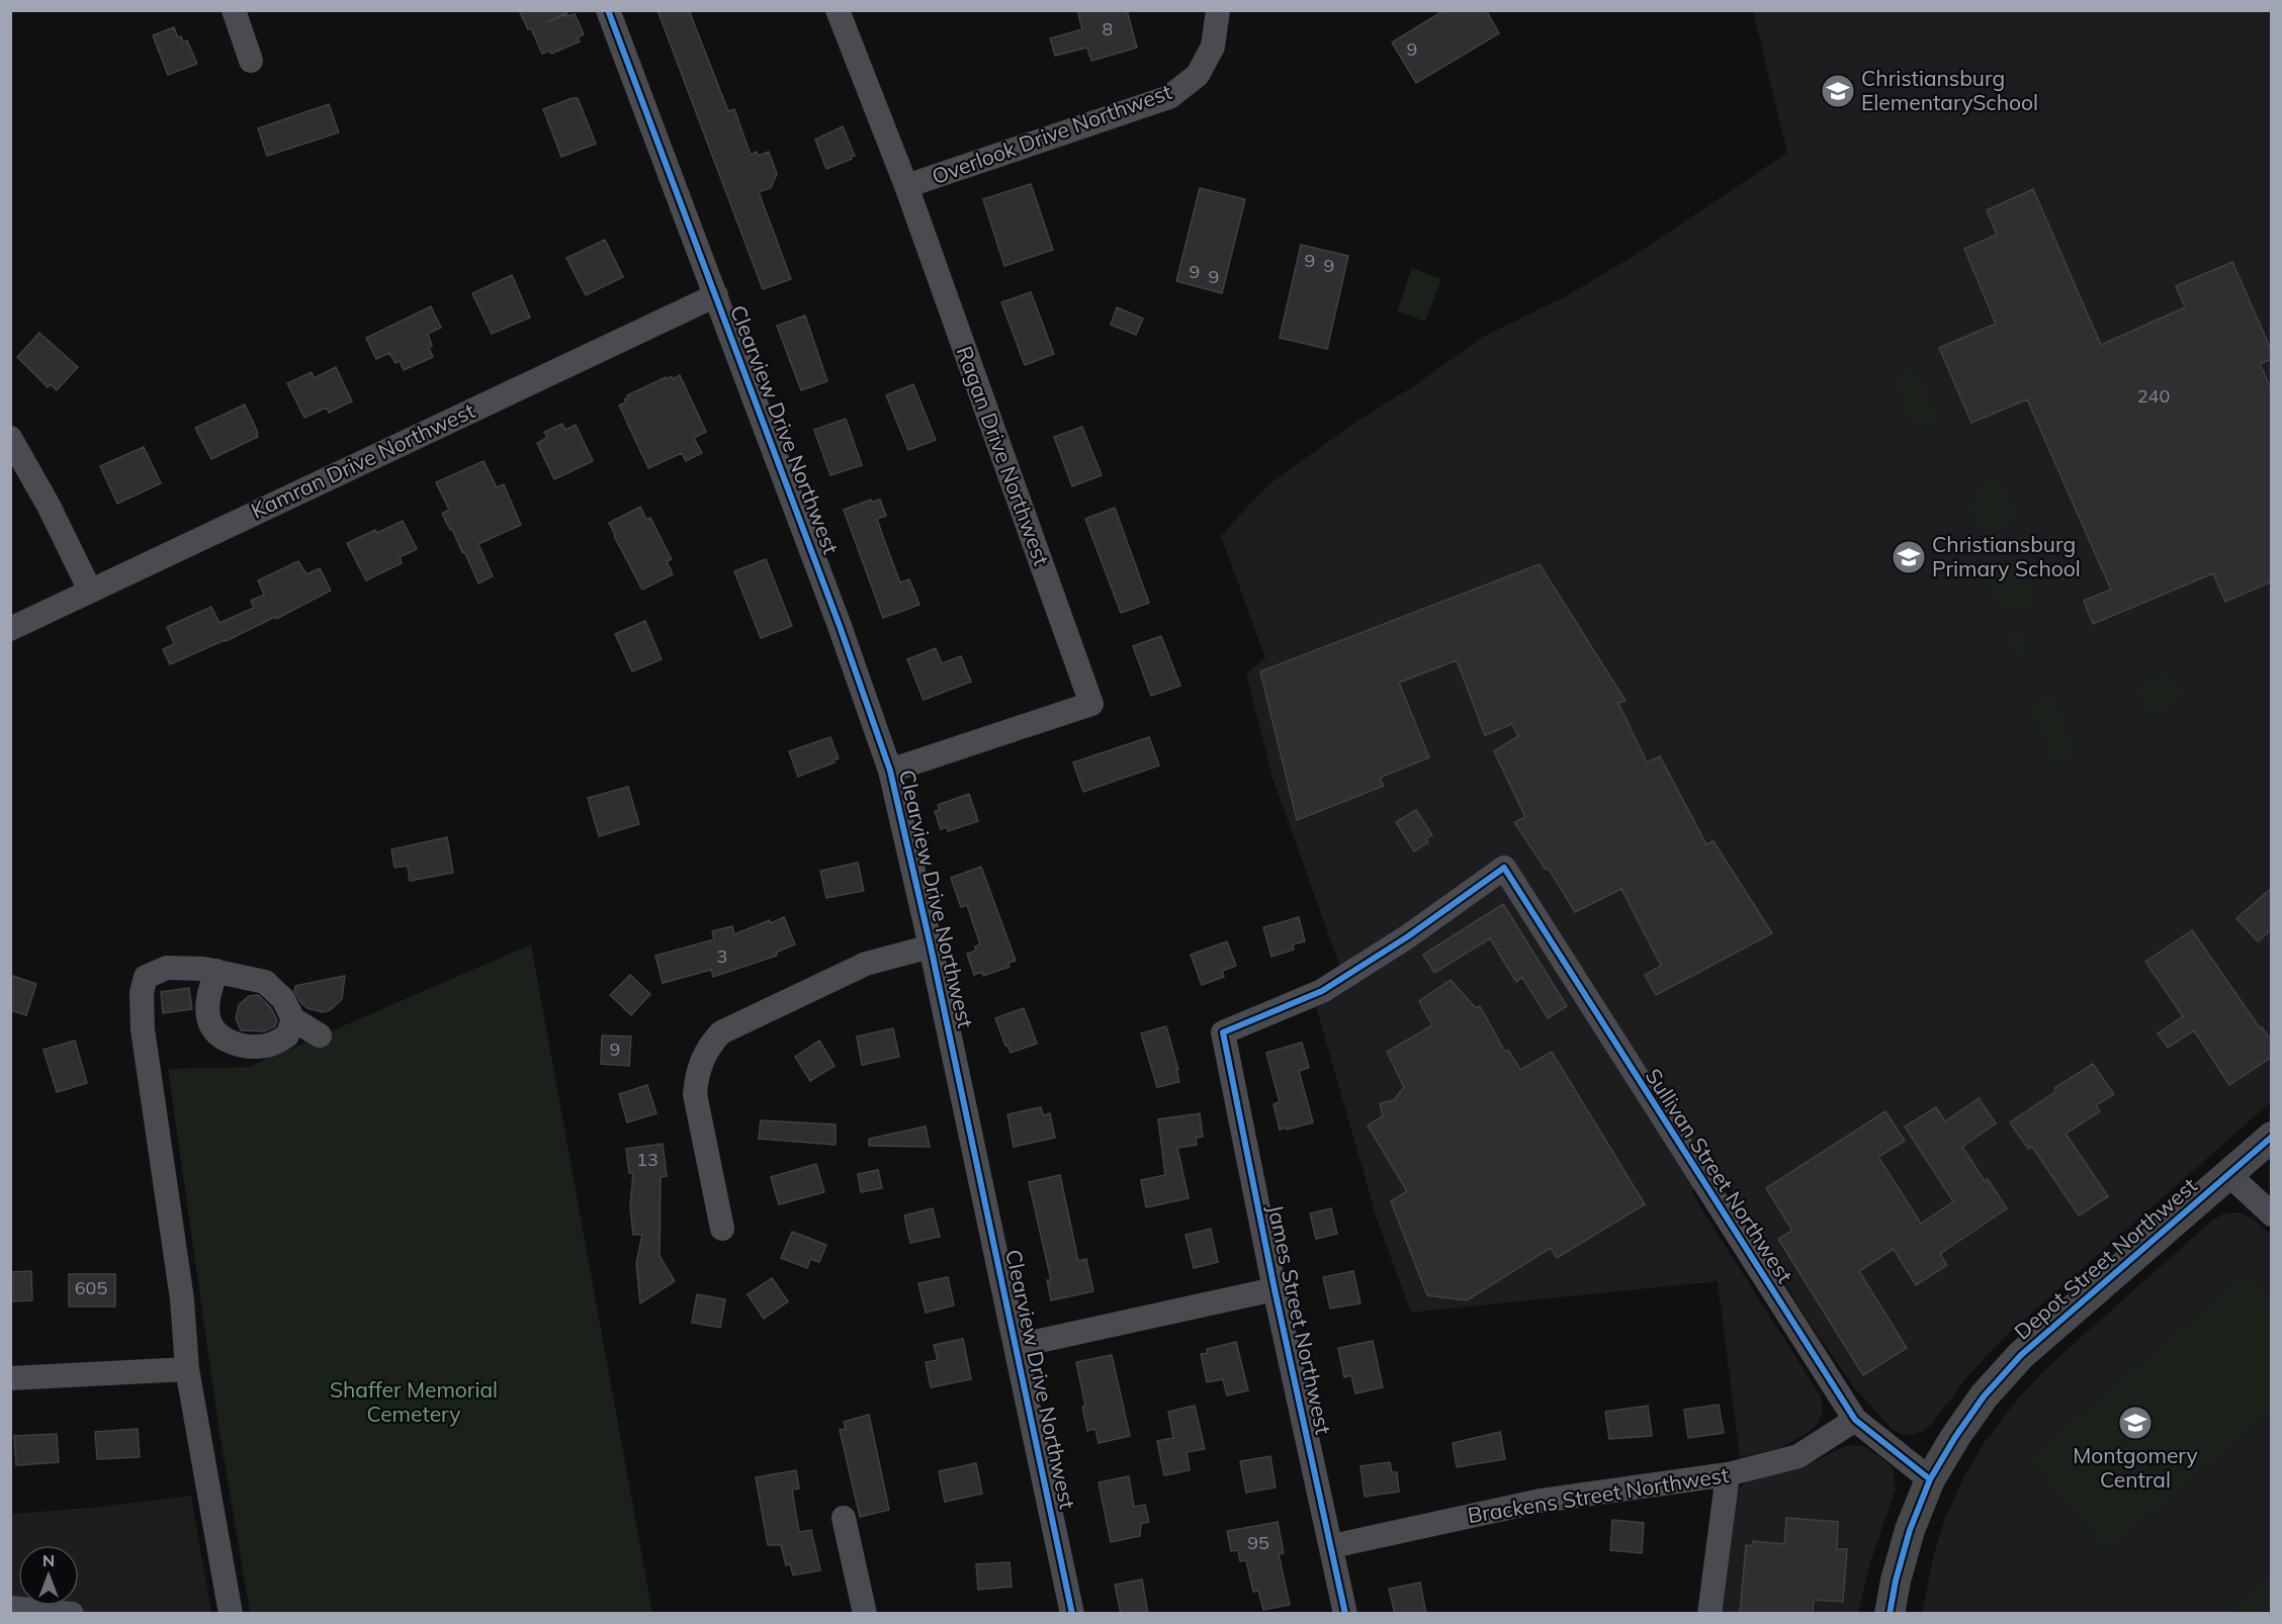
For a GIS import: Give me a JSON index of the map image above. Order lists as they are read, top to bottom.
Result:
{
  "streets": {
    "main road": ["Depot Street Northwest"],
    "street": [
      "Overlook Drive Northwest",
      "Clearview Drive Northwest",
      "Ragan Drive Northwest",
      "Kamran Drive Northwest",
      "Sullivan Street Northwest",
      "James Street Northwest",
      "Brackens Street Northwest"
    ]
  },
  "crossings": [
    ["Overlook Drive Northwest", "Ragan Drive Northwest"],
    ["Clearview Drive Northwest", "Ragan Drive Northwest"],
    ["Clearview Drive Northwest", "Kamran Drive Northwest"],
    ["Sullivan Street Northwest", "Depot Street Northwest"],
    ["Sullivan Street Northwest", "James Street Northwest"],
    ["Sullivan Street Northwest", "Brackens Street Northwest"],
    ["James Street Northwest", "Brackens Street Northwest"]
  ],
  "parks": ["Shaffer Memorial Cemetery"],
  "places": {
    "school or university": ["Christiansburg ElementarySchool", "Christiansburg Primary School", "Montgomery Central"]
  },
  "house_numbers": [
    "8",
    "9",
    "9",
    "9",
    "9",
    "9",
    "240",
    "3",
    "9",
    "13",
    "605",
    "95"
  ],
  "north": "top"
}
